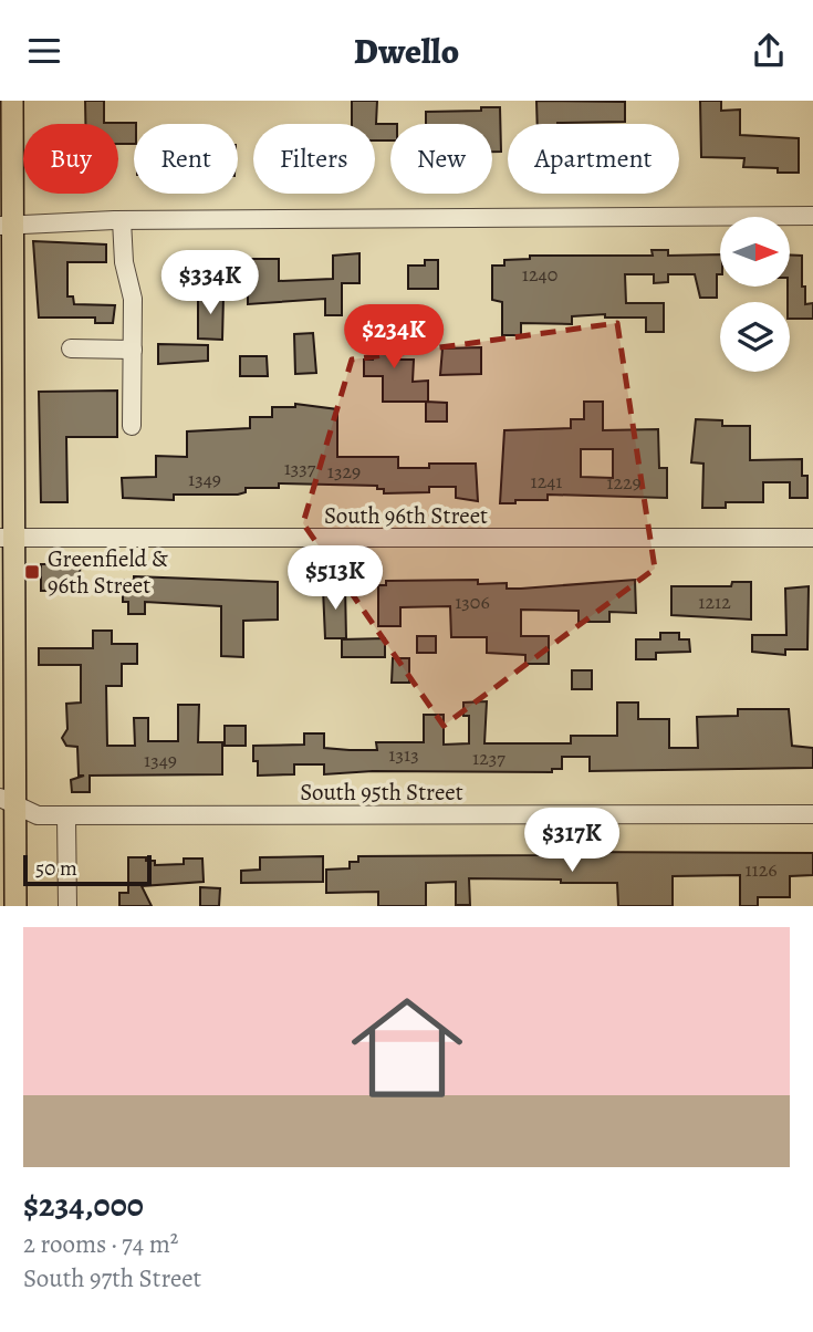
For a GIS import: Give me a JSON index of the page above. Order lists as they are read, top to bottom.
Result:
{
  "streets": {
    "street": ["South 96th Street", "South 95th Street"]
  },
  "places": {
    "transit": ["Greenfield & 96th Street"]
  },
  "house_numbers": [
    "1240",
    "1337",
    "1329",
    "1349",
    "1241",
    "1229",
    "1306",
    "1212",
    "1313",
    "1237",
    "1349",
    "1126"
  ],
  "scale_bar": "50 m",
  "north": "right",
  "page": {
    "header": "Dwello",
    "chip": [
      "Buy",
      "Rent",
      "Filters",
      "New",
      "Apartment"
    ],
    "price": [
      "$334K",
      "$234K",
      "$513K",
      "$317K"
    ],
    "scale": "50 m",
    "list": [
      {
        "name": "$234,000",
        "note": "2 rooms · 74 m² · South 97th Street"
      }
    ]
  }
}
